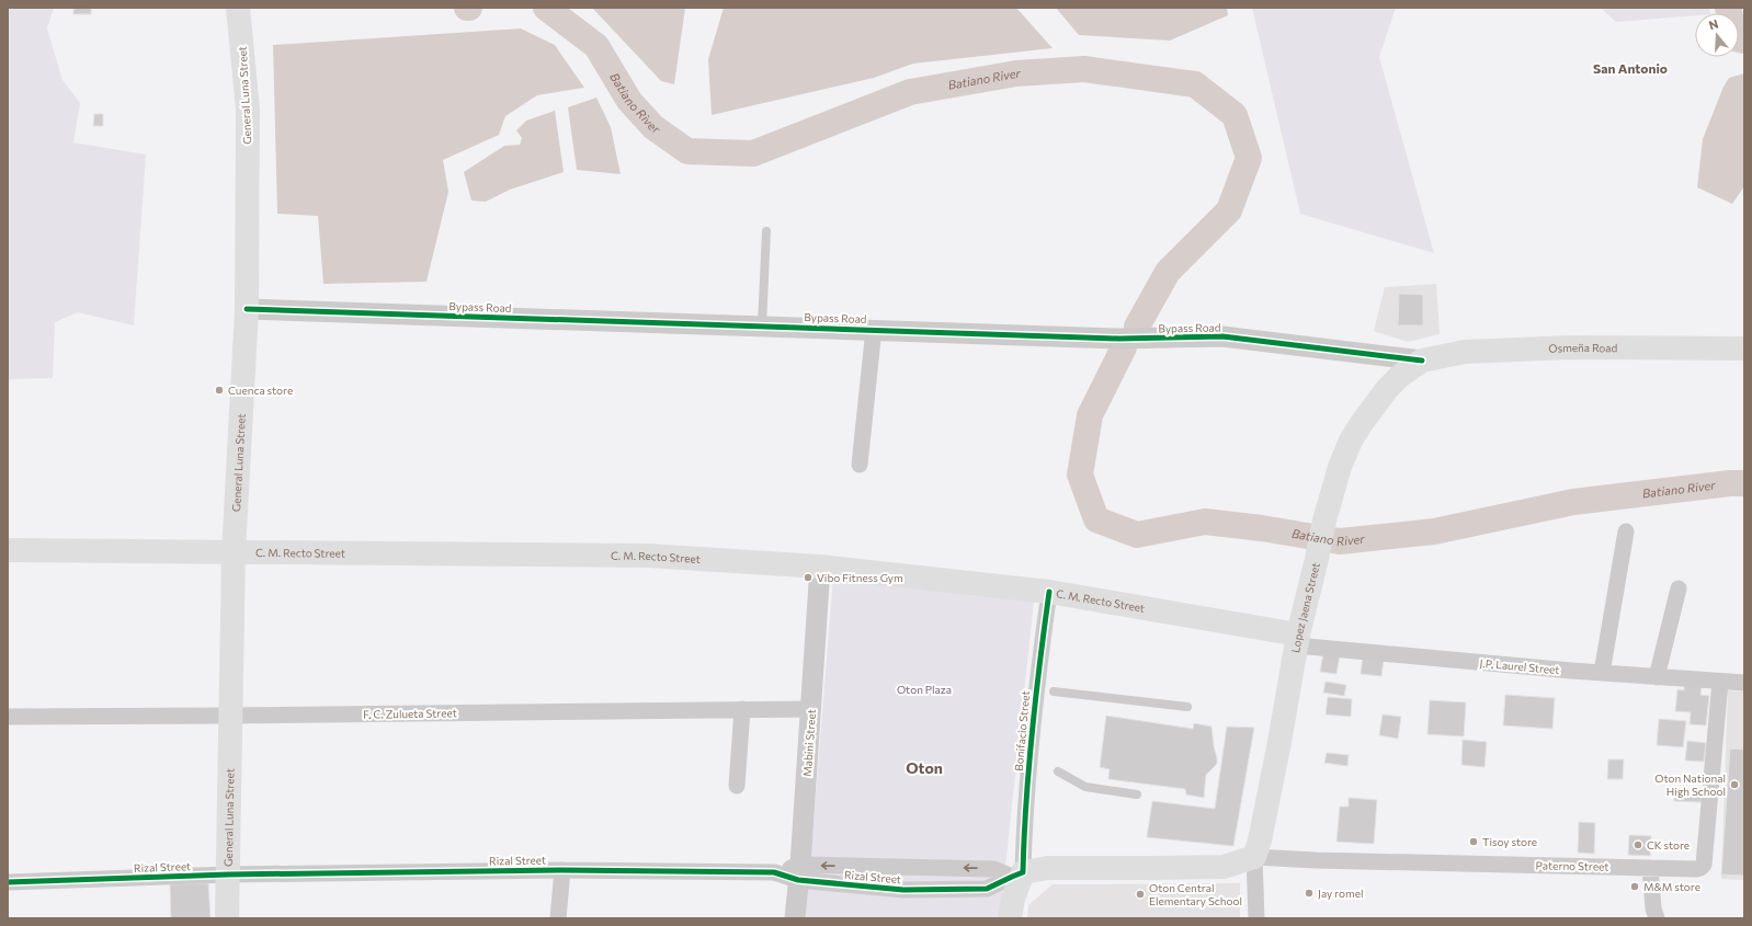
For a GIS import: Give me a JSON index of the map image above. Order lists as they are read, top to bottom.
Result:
{
  "streets": {
    "main road": [
      "General Luna Street",
      "Osmeña Road",
      "C. M. Recto Street",
      "Lopez Jaena Street",
      "Bonifacio Street",
      "Rizal Street"
    ],
    "street": [
      "Bypass Road",
      "J.P. Laurel Street",
      "F. C. Zulueta Street",
      "Mabini Street",
      "Paterno Street"
    ]
  },
  "crossings": [
    ["General Luna Street", "Bypass Road"],
    ["General Luna Street", "C. M. Recto Street"],
    ["General Luna Street", "F. C. Zulueta Street"],
    ["General Luna Street", "Rizal Street"],
    ["Bypass Road", "Osmeña Road"],
    ["Bypass Road", "Lopez Jaena Street"],
    ["Osmeña Road", "Lopez Jaena Street"],
    ["C. M. Recto Street", "Lopez Jaena Street"],
    ["C. M. Recto Street", "J.P. Laurel Street"],
    ["C. M. Recto Street", "Bonifacio Street"],
    ["C. M. Recto Street", "Mabini Street"],
    ["Lopez Jaena Street", "J.P. Laurel Street"],
    ["Lopez Jaena Street", "Rizal Street"],
    ["Lopez Jaena Street", "Paterno Street"],
    ["J.P. Laurel Street", "Paterno Street"],
    ["F. C. Zulueta Street", "Mabini Street"],
    ["Bonifacio Street", "Rizal Street"],
    ["Mabini Street", "Rizal Street"],
    ["Rizal Street", "Paterno Street"]
  ],
  "districts": ["San Antonio", "Oton"],
  "water": ["Batiano River"],
  "parks": ["Oton Plaza"],
  "places": [
    "Cuenca store",
    "Vibo Fitness Gym",
    "Oton National High School",
    "Tisoy store",
    "CK store",
    "M&M store",
    "Jay romel",
    "Oton Central Elementary School"
  ],
  "north": "top"
}
